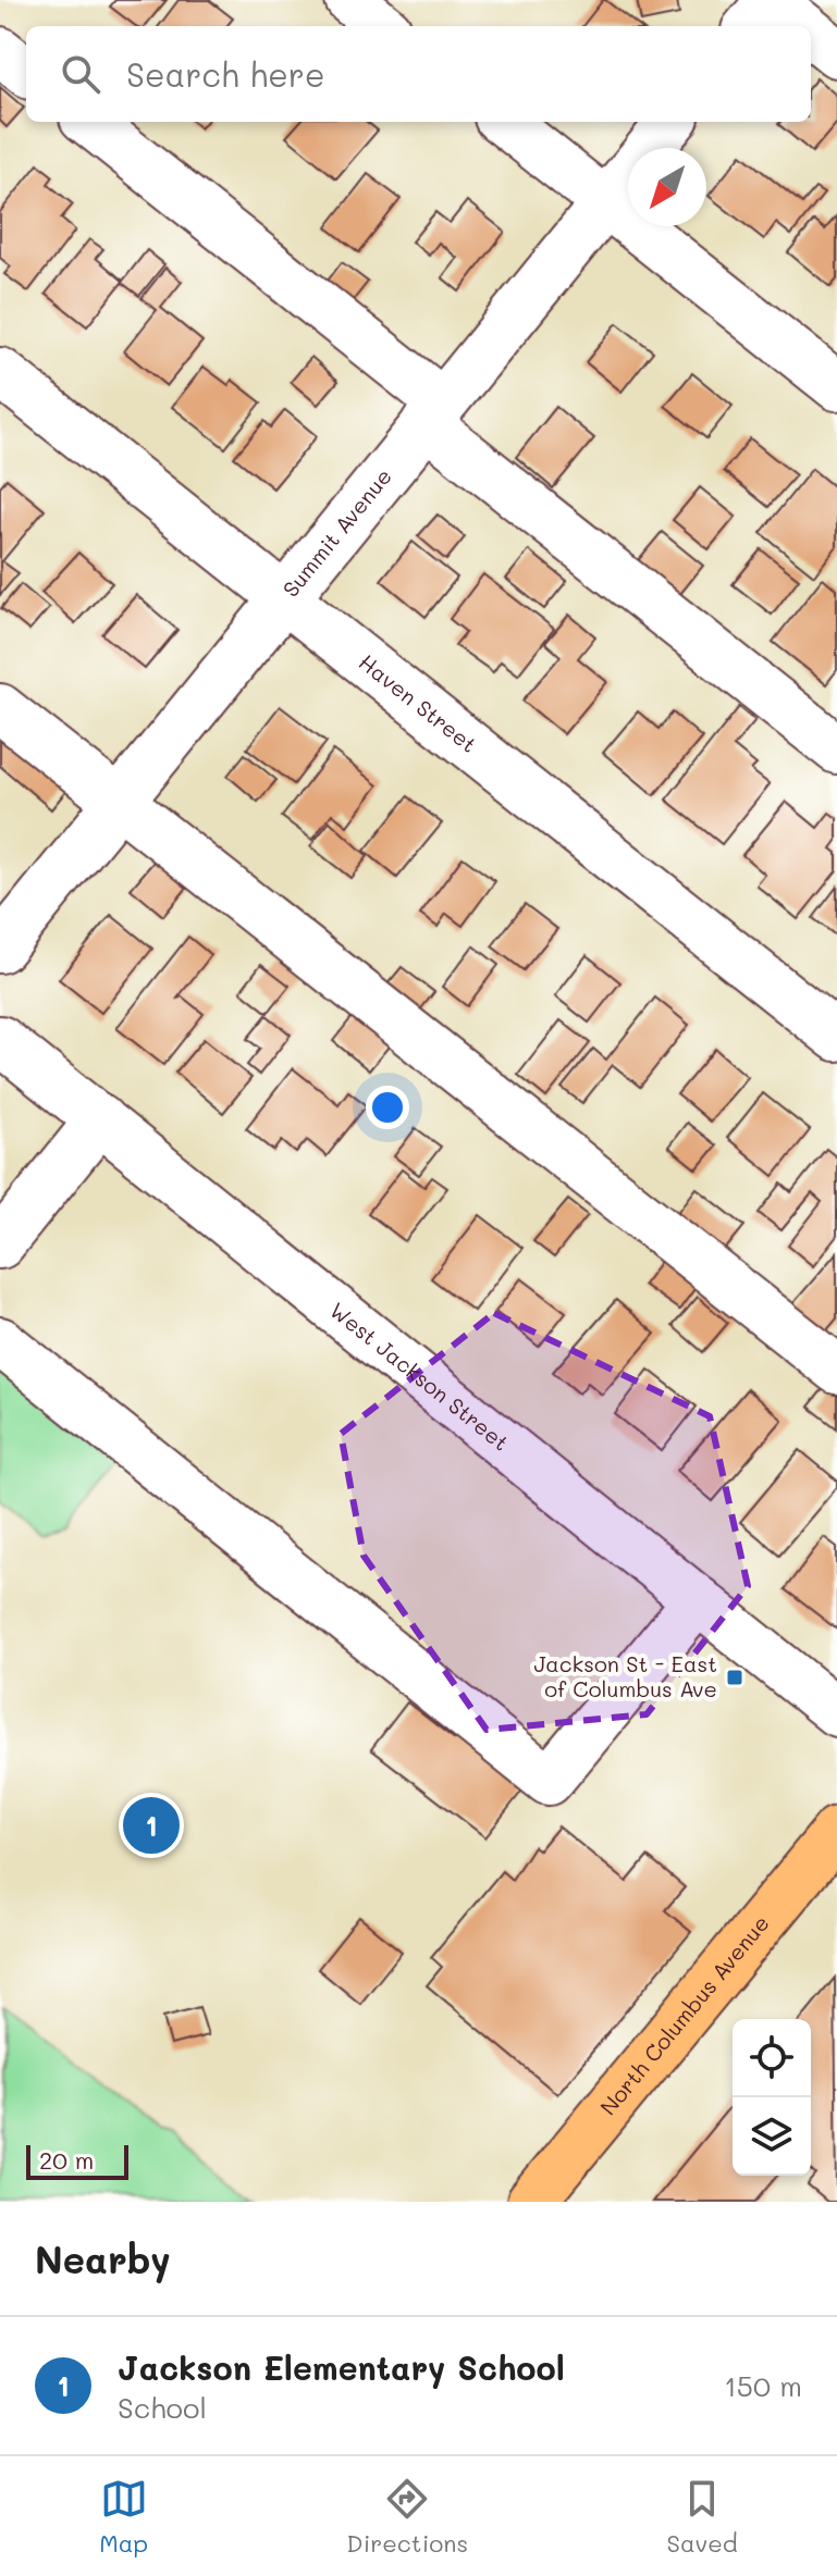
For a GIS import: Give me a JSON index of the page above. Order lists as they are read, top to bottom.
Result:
{
  "streets": {
    "main road": ["North Columbus Avenue"],
    "street": ["Summit Avenue", "Haven Street", "West Jackson Street"]
  },
  "crossings": [
    ["Summit Avenue", "Haven Street"]
  ],
  "places": {
    "transit": ["Jackson St - East of Columbus Ave"]
  },
  "scale_bar": "20 m",
  "north": "bottom left",
  "page": {
    "search": "Search here",
    "pins": "1",
    "scale": "20 m",
    "heading": "Nearby",
    "list": [
      {
        "mark": "1",
        "name": "Jackson Elementary School",
        "note": "School",
        "value": "150 m"
      }
    ],
    "nav": ["Map", "Directions", "Saved"]
  }
}
